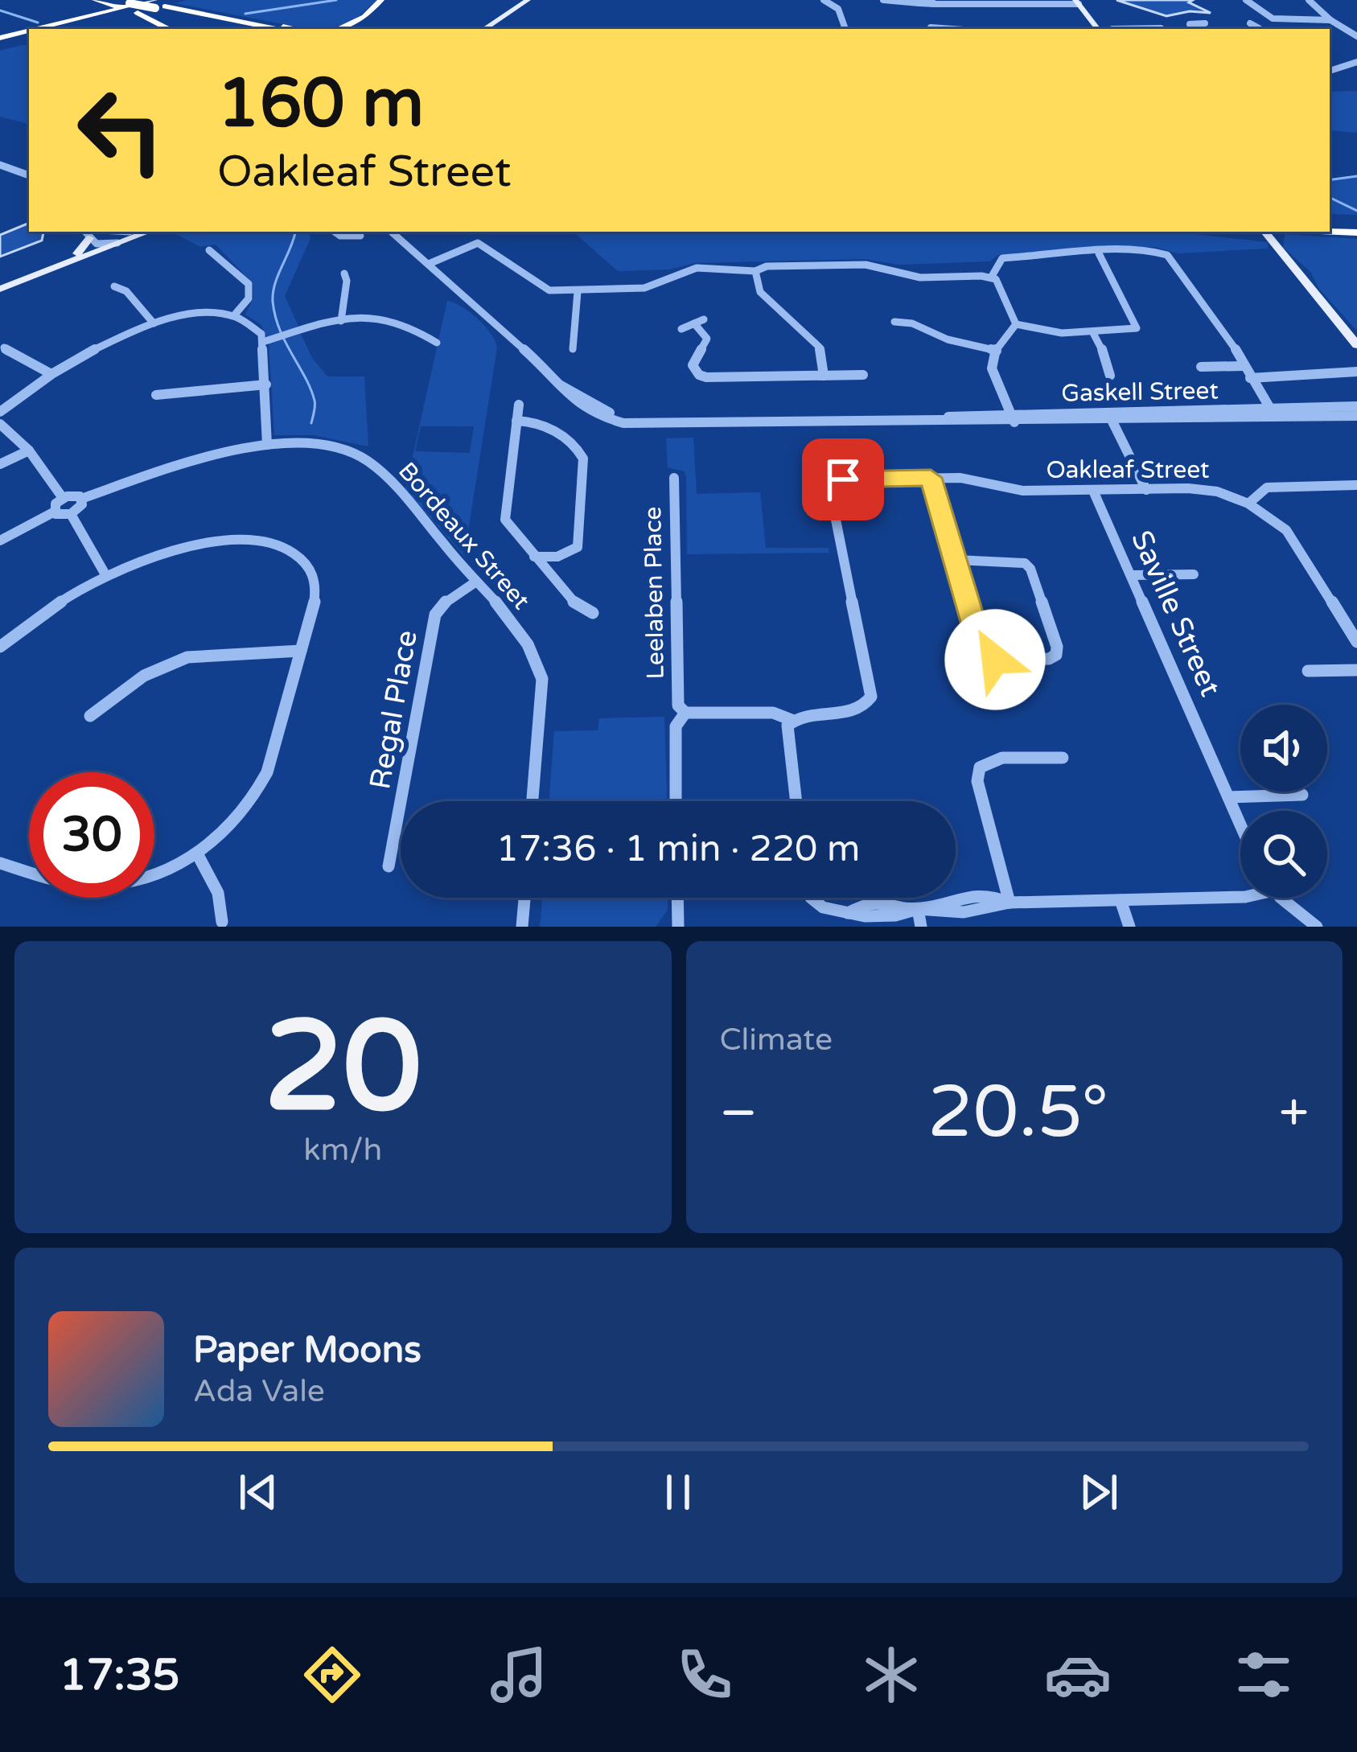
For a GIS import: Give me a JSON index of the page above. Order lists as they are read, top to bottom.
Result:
{
  "streets": {
    "street": [
      "Gaskell Street",
      "Oakleaf Street",
      "Bordeaux Street",
      "Leelaben Place",
      "Saville Street",
      "Regal Place"
    ]
  },
  "crossings": [
    ["Oakleaf Street", "Saville Street"],
    ["Bordeaux Street", "Regal Place"]
  ],
  "page": {
    "turn": ["160 m", "Oakleaf Street"],
    "limit": "30",
    "trip": "17:36 · 1 min · 220 m",
    "tile": [
      ["20", "km/h"],
      "Climate"
    ],
    "heat": ["−", "20.5°", "+"],
    "song": ["Paper Moons", "Ada Vale"],
    "tabs": "17:35"
  }
}
